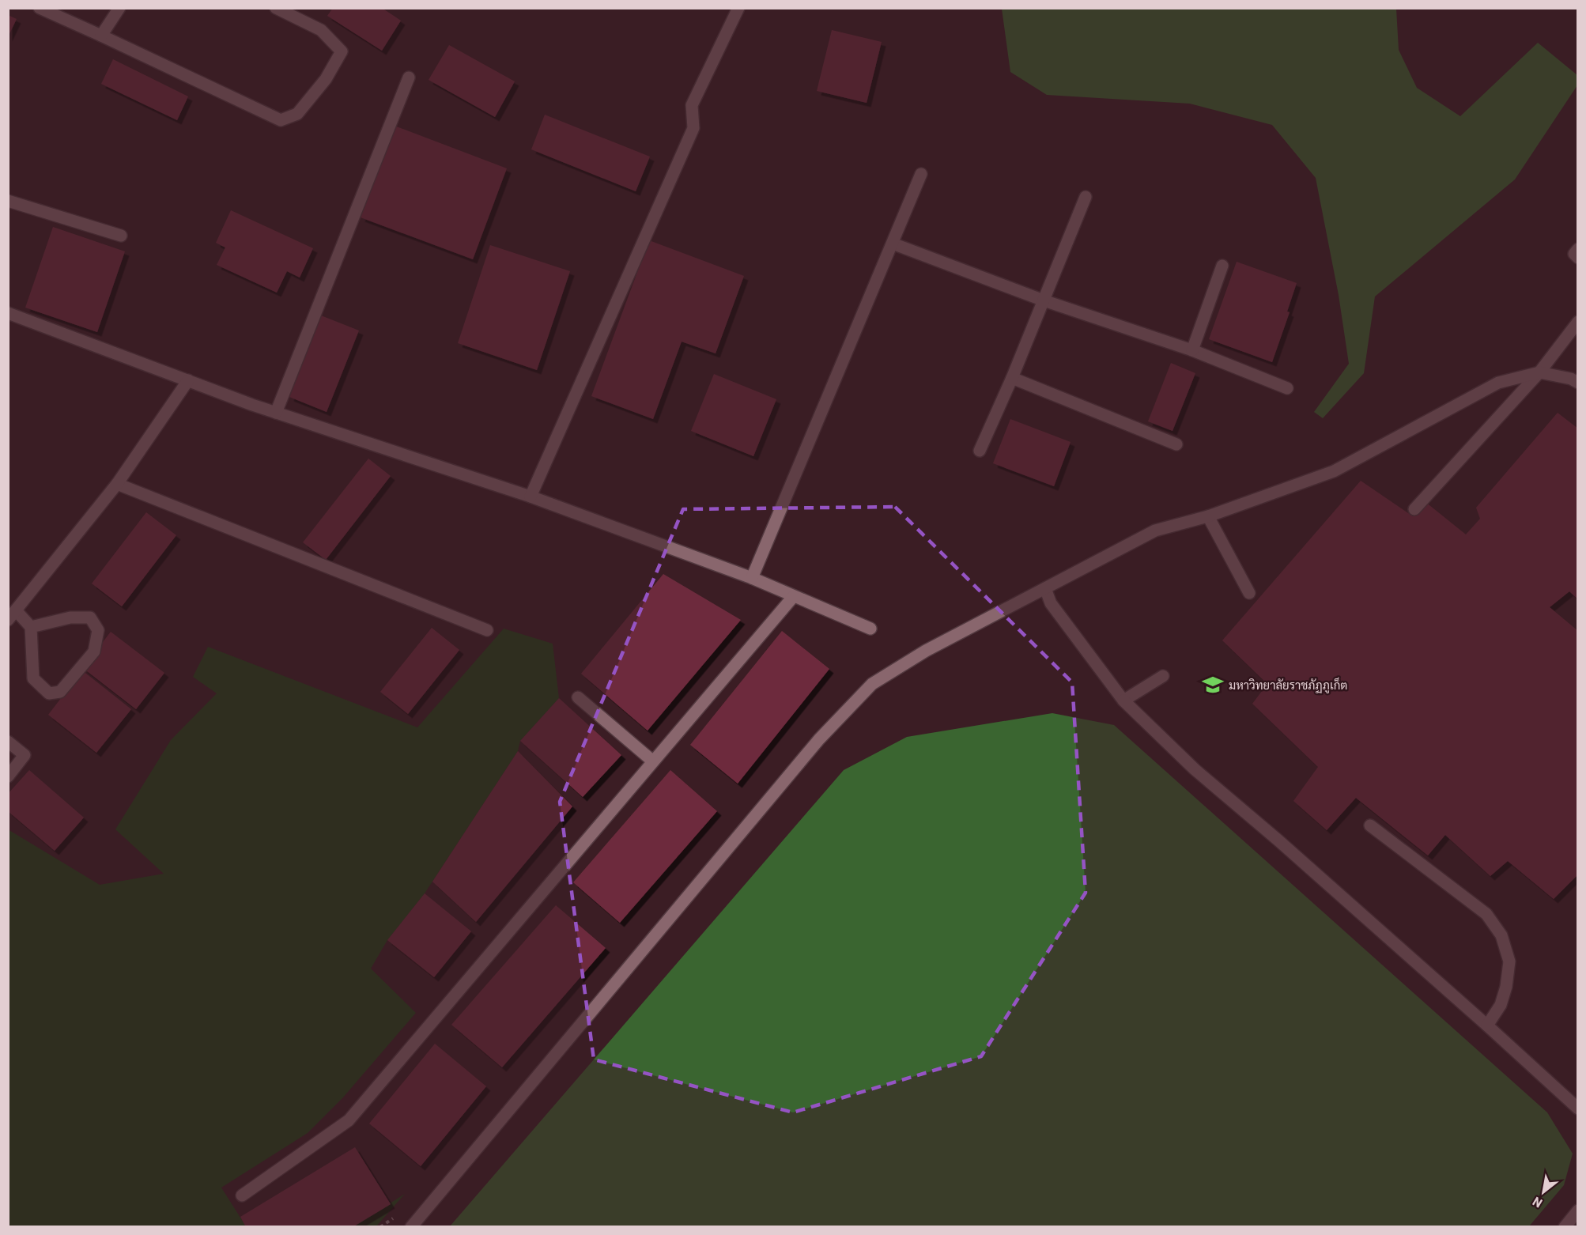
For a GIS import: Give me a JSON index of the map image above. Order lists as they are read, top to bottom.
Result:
{
  "places": {
    "school or university": ["มหาวิทยาลัยราชภัฏภูเก็ต"]
  },
  "north": "bottom left"
}
